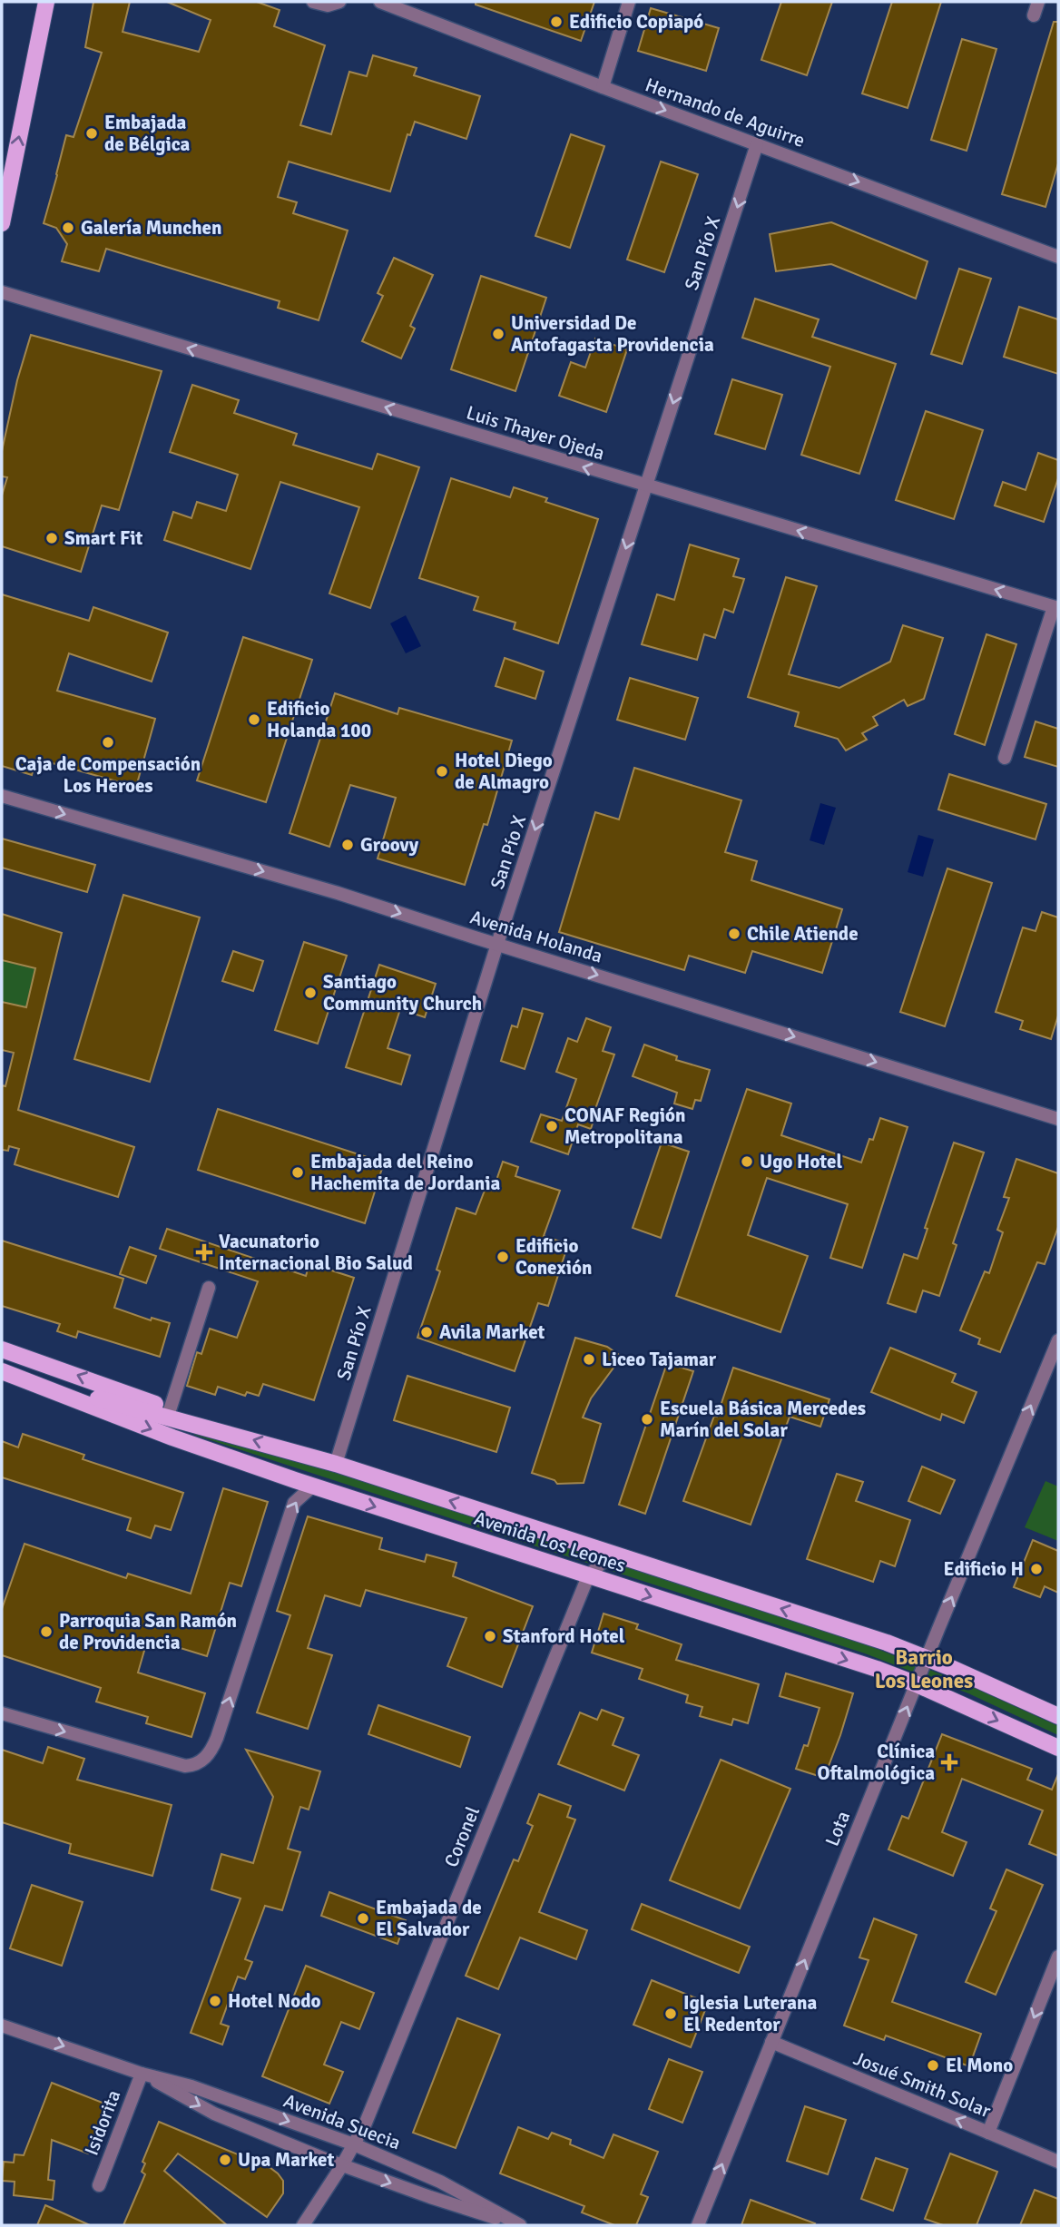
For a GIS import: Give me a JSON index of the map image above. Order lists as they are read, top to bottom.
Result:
{
  "streets": {
    "main road": ["Avenida Los Leones"],
    "street": [
      "Hernando de Aguirre",
      "San Pío X",
      "Luis Thayer Ojeda",
      "Avenida Holanda",
      "Lota",
      "Coronel",
      "Josué Smith Solar",
      "Avenida Suecia",
      "Isidorita"
    ]
  },
  "crossings": [
    ["Hernando de Aguirre", "San Pío X"],
    ["San Pío X", "Luis Thayer Ojeda"],
    ["San Pío X", "Avenida Holanda"],
    ["San Pío X", "Avenida Los Leones"],
    ["Avenida Los Leones", "Lota"],
    ["Avenida Los Leones", "Coronel"],
    ["Lota", "Josué Smith Solar"],
    ["Coronel", "Avenida Suecia"],
    ["Avenida Suecia", "Isidorita"]
  ],
  "one_way": [
    "Hernando de Aguirre",
    "San Pío X",
    "Luis Thayer Ojeda",
    "Avenida Holanda",
    "Lota",
    "Josué Smith Solar",
    "Avenida Suecia"
  ],
  "districts": ["Barrio Los Leones"],
  "places": {
    "other": [
      "Edificio Copiapó",
      "Embajada de Bélgica",
      "Galería Munchen",
      "Universidad De Antofagasta Providencia",
      "Smart Fit",
      "Edificio Holanda 100",
      "Caja de Compensación Los Heroes",
      "Hotel Diego de Almagro",
      "Groovy",
      "Chile Atiende",
      "Santiago Community Church",
      "CONAF Región Metropolitana",
      "Ugo Hotel",
      "Embajada del Reino Hachemita de Jordania",
      "Edificio Conexión",
      "Avila Market",
      "Liceo Tajamar",
      "Escuela Básica Mercedes Marín del Solar",
      "Edificio H",
      "Parroquia San Ramón de Providencia",
      "Stanford Hotel",
      "Embajada de El Salvador",
      "Hotel Nodo",
      "Iglesia Luterana El Redentor",
      "El Mono",
      "Upa Market"
    ],
    "health": ["Vacunatorio Internacional Bio Salud", "Clínica Oftalmológica"]
  }
}
